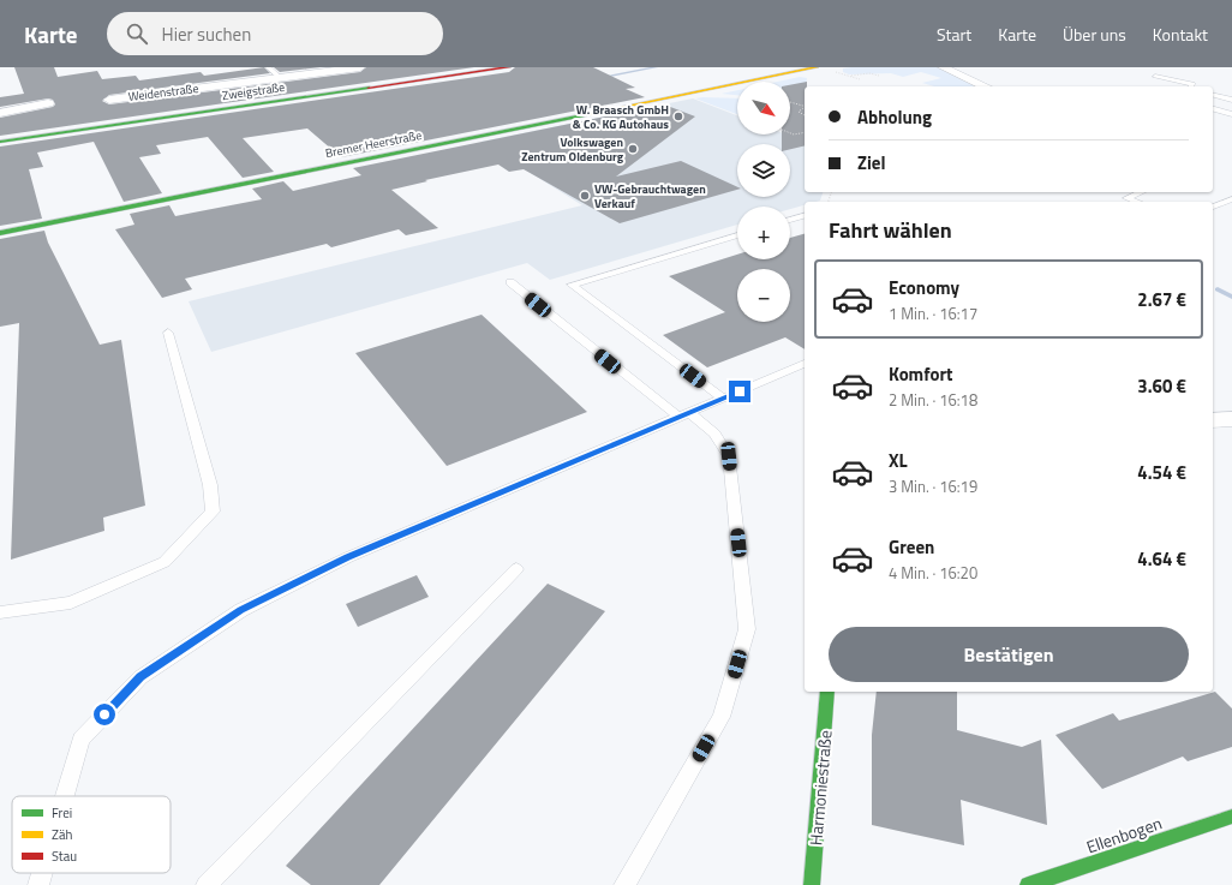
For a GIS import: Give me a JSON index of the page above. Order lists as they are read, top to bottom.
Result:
{
  "streets": {
    "street": [
      "Zweigstraße",
      "Weidenstraße",
      "Bremer Heerstraße",
      "Harmoniestraße",
      "Ellenbogen"
    ]
  },
  "places": ["W. Braasch GmbH & Co. KG Autohaus", "Volkswagen Zentrum Oldenburg", "VW-Gebrauchtwagen Verkauf"],
  "legend": ["Frei", "Zäh", "Stau"],
  "north": "bottom right",
  "page": {
    "header": "Karte",
    "search": "Hier suchen",
    "nav": [
      "Start",
      "Karte",
      "Über uns",
      "Kontakt"
    ],
    "map_buttons": ["+", "−"],
    "banner": ["Abholung", "Ziel"],
    "heading": "Fahrt wählen",
    "list": [
      {
        "name": "Economy",
        "note": "1 Min. · 16:17",
        "value": "2.67 €"
      },
      {
        "name": "Komfort",
        "note": "2 Min. · 16:18",
        "value": "3.60 €"
      },
      {
        "name": "XL",
        "note": "3 Min. · 16:19",
        "value": "4.54 €"
      },
      {
        "name": "Green",
        "note": "4 Min. · 16:20",
        "value": "4.64 €"
      }
    ],
    "buttons": "Bestätigen"
  }
}
